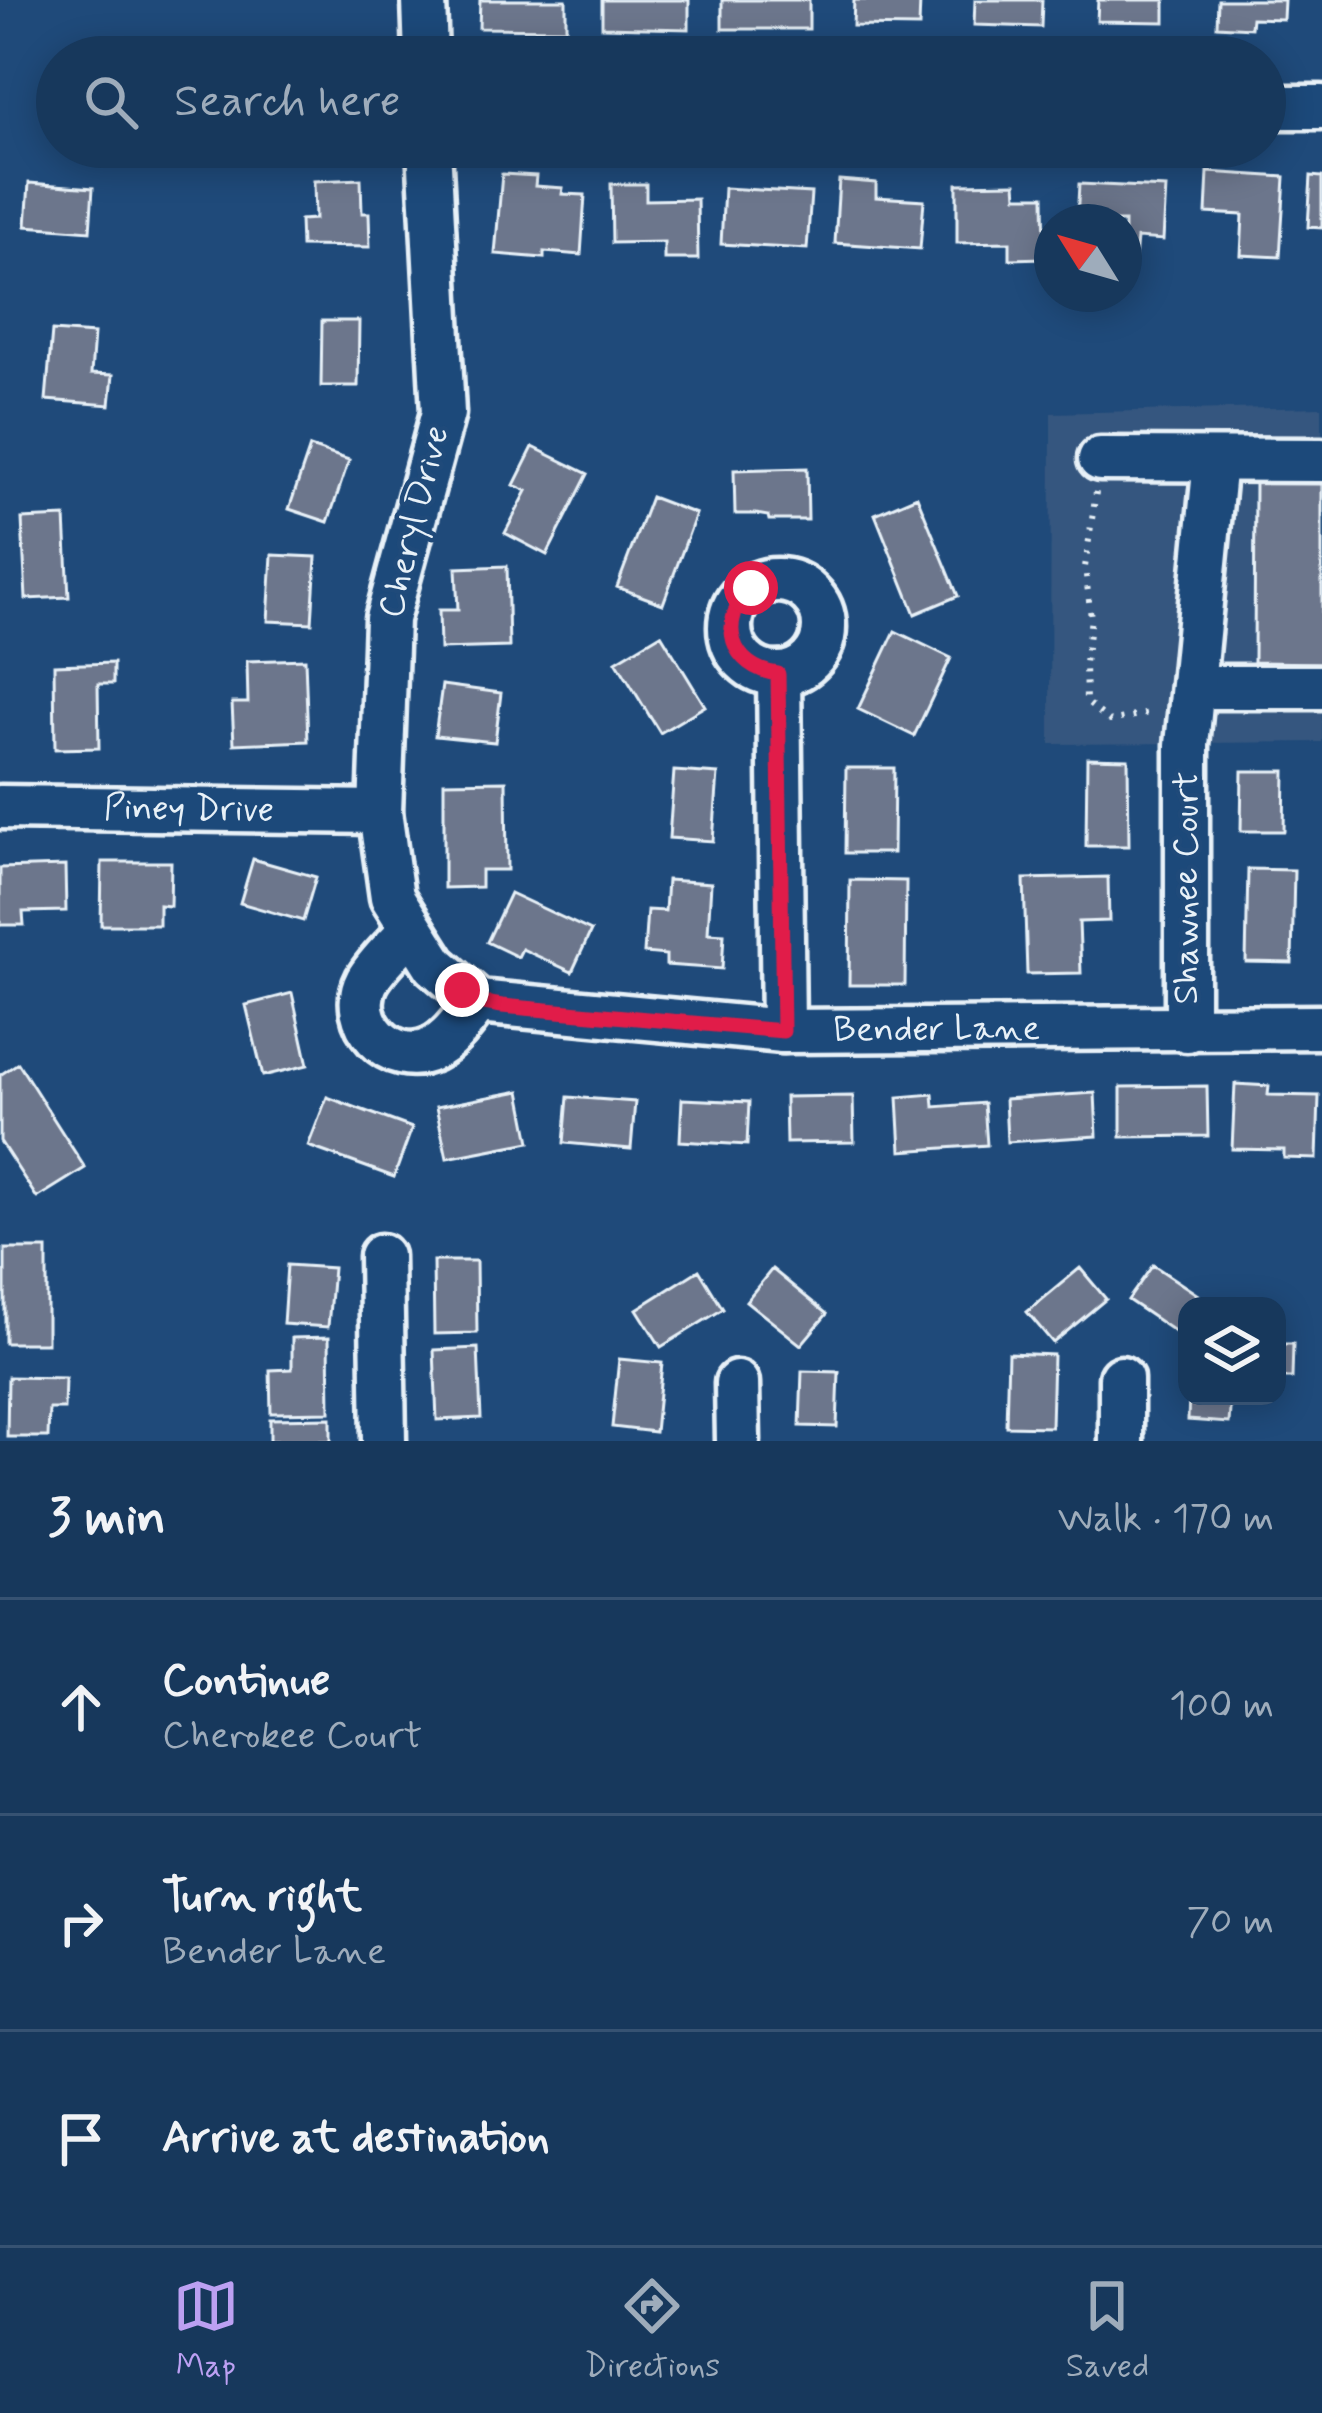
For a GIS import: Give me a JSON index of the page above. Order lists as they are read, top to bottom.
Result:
{
  "streets": {
    "street": [
      "Cheryl Drive",
      "Piney Drive",
      "Shawnee Court",
      "Bender Lane"
    ]
  },
  "crossings": [
    ["Cheryl Drive", "Piney Drive"],
    ["Shawnee Court", "Bender Lane"]
  ],
  "north": "top left",
  "page": {
    "search": "Search here",
    "heading": ["3 min", "Walk · 170 m"],
    "list": [
      ["Continue", "Cherokee Court", "100 m"],
      ["Turn right", "Bender Lane", "70 m"],
      "Arrive at destination"
    ],
    "nav": ["Map", "Directions", "Saved"]
  }
}
